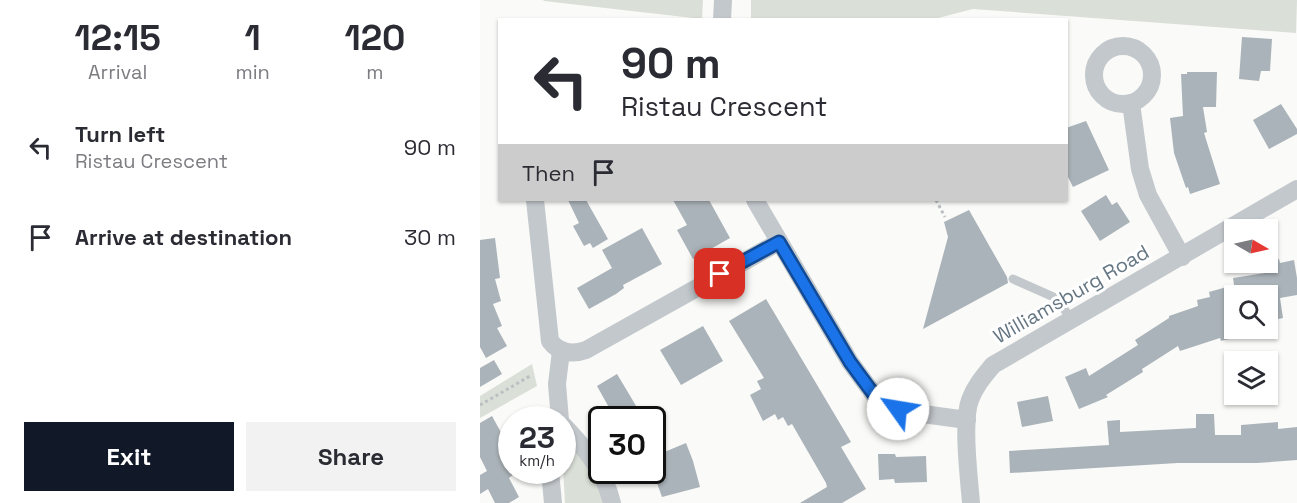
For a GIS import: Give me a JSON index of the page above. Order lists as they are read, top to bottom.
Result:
{
  "streets": {
    "street": ["Williamsburg Road"]
  },
  "north": "right",
  "page": {
    "eta": [
      "12:15",
      "Arrival",
      "1",
      "min",
      "120",
      "m"
    ],
    "turn": ["90 m", "Ristau Crescent"],
    "list": [
      {
        "name": "Turn left",
        "note": "Ristau Crescent",
        "value": "90 m"
      },
      {
        "name": "Arrive at destination",
        "value": "30 m"
      }
    ],
    "then": "Then",
    "speed": "23 km/h",
    "limit": "30",
    "buttons": ["Exit", "Share"]
  }
}
